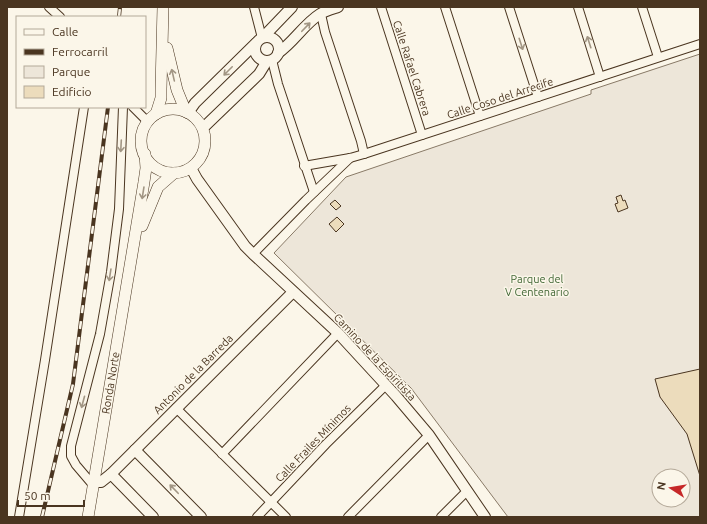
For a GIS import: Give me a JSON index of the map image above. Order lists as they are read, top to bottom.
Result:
{
  "streets": {
    "main road": ["Ronda Norte"],
    "street": [
      "Calle Rafael Cabrera",
      "Calle Coso del Arrecife",
      "Camino de la Espiritista",
      "Antonio de la Barreda",
      "Calle Frailes Mínimos"
    ]
  },
  "crossings": [
    ["Calle Rafael Cabrera", "Calle Coso del Arrecife"],
    ["Camino de la Espiritista", "Antonio de la Barreda"],
    ["Camino de la Espiritista", "Ronda Norte"],
    ["Camino de la Espiritista", "Calle Frailes Mínimos"],
    ["Antonio de la Barreda", "Ronda Norte"]
  ],
  "parks": ["Parque del V Centenario"],
  "legend": [
    "Calle",
    "Ferrocarril",
    "Parque",
    "Edificio"
  ],
  "scale_bar": "50 m",
  "north": "left"
}
